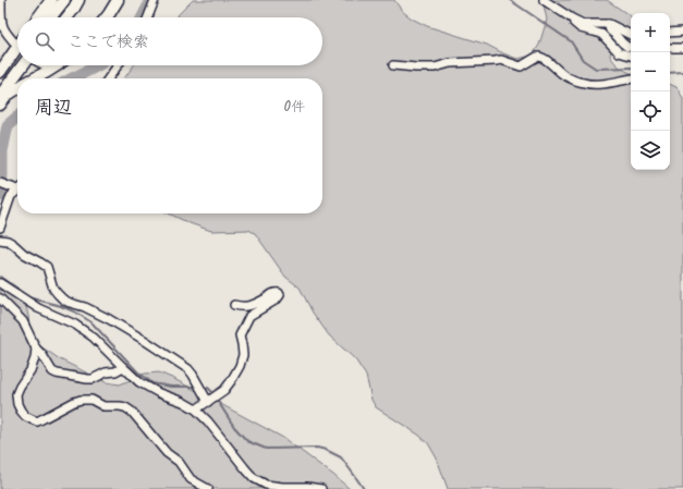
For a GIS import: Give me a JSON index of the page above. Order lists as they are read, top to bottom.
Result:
{
  "page": {
    "map_buttons": ["+", "−"],
    "search": "ここで検索",
    "heading": ["周辺", "0件"]
  }
}
